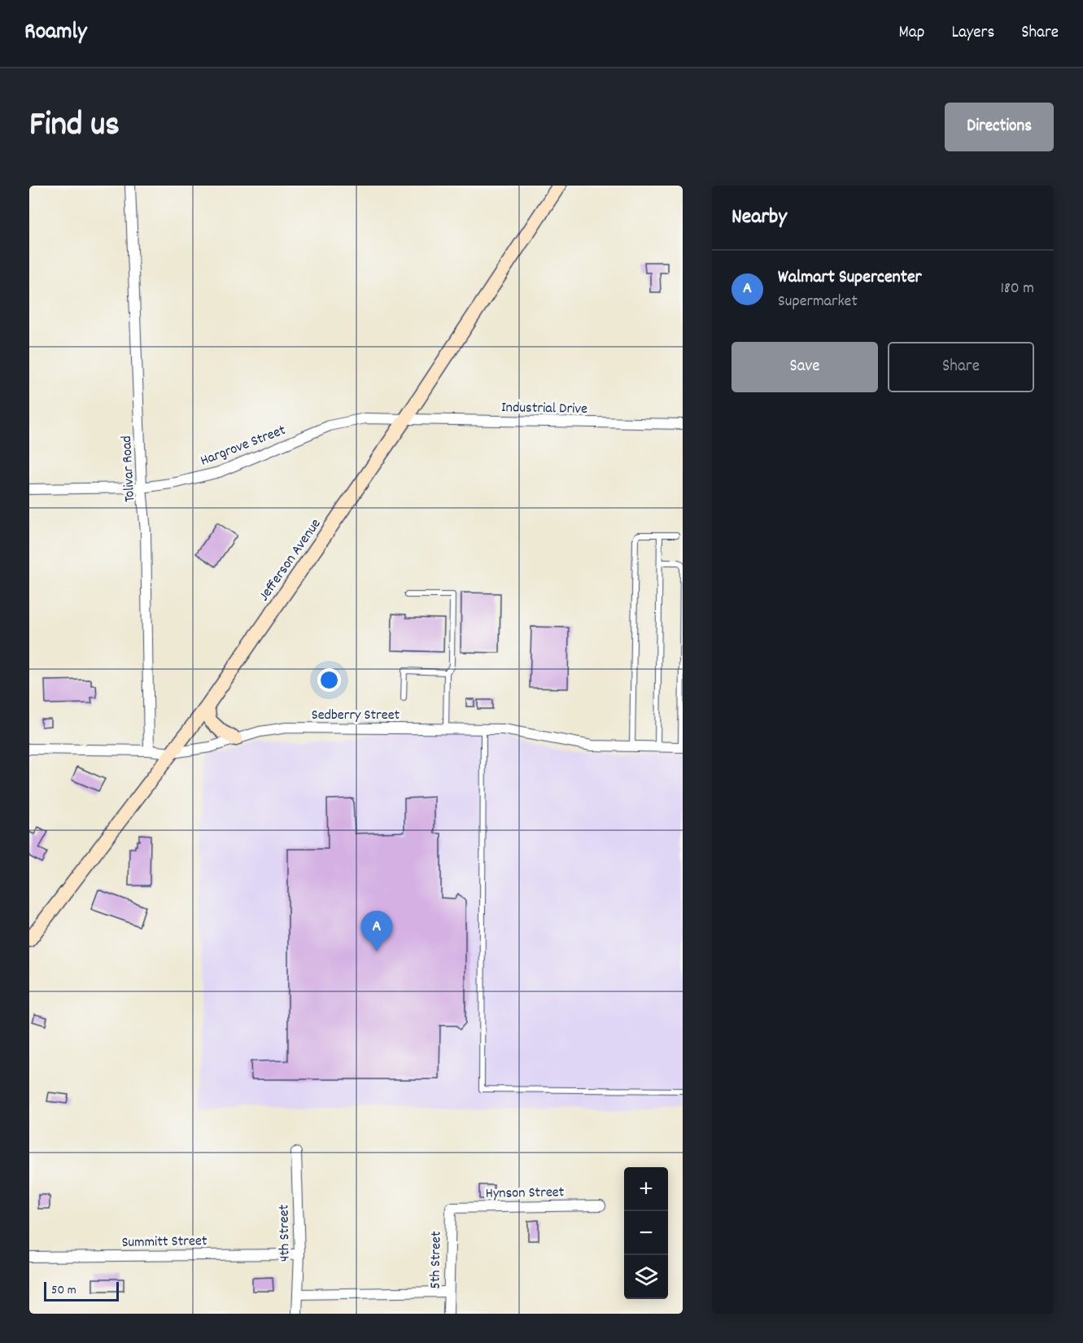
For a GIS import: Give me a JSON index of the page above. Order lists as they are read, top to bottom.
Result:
{
  "streets": {
    "street": [
      "Industrial Drive",
      "Hargrove Street",
      "Tolivar Road",
      "Jefferson Avenue",
      "Sedberry Street",
      "Hynson Street",
      "4th Street",
      "Summitt Street",
      "5th Street"
    ]
  },
  "crossings": [
    ["Industrial Drive", "Hargrove Street"],
    ["Industrial Drive", "Jefferson Avenue"],
    ["Hargrove Street", "Tolivar Road"],
    ["Hargrove Street", "Jefferson Avenue"],
    ["Tolivar Road", "Sedberry Street"],
    ["Jefferson Avenue", "Sedberry Street"],
    ["Hynson Street", "5th Street"],
    ["4th Street", "Summitt Street"]
  ],
  "scale_bar": "50 m",
  "page": {
    "header": "Roamly",
    "nav": ["Map", "Layers", "Share"],
    "title": "Find us",
    "buttons": [
      "Directions",
      ["Save", "Share"]
    ],
    "heading": "Nearby",
    "list": [
      {
        "mark": "A",
        "name": "Walmart Supercenter",
        "note": "Supermarket",
        "value": "180 m"
      }
    ],
    "pins": "A",
    "map_buttons": ["+", "−"],
    "scale": "50 m"
  }
}
